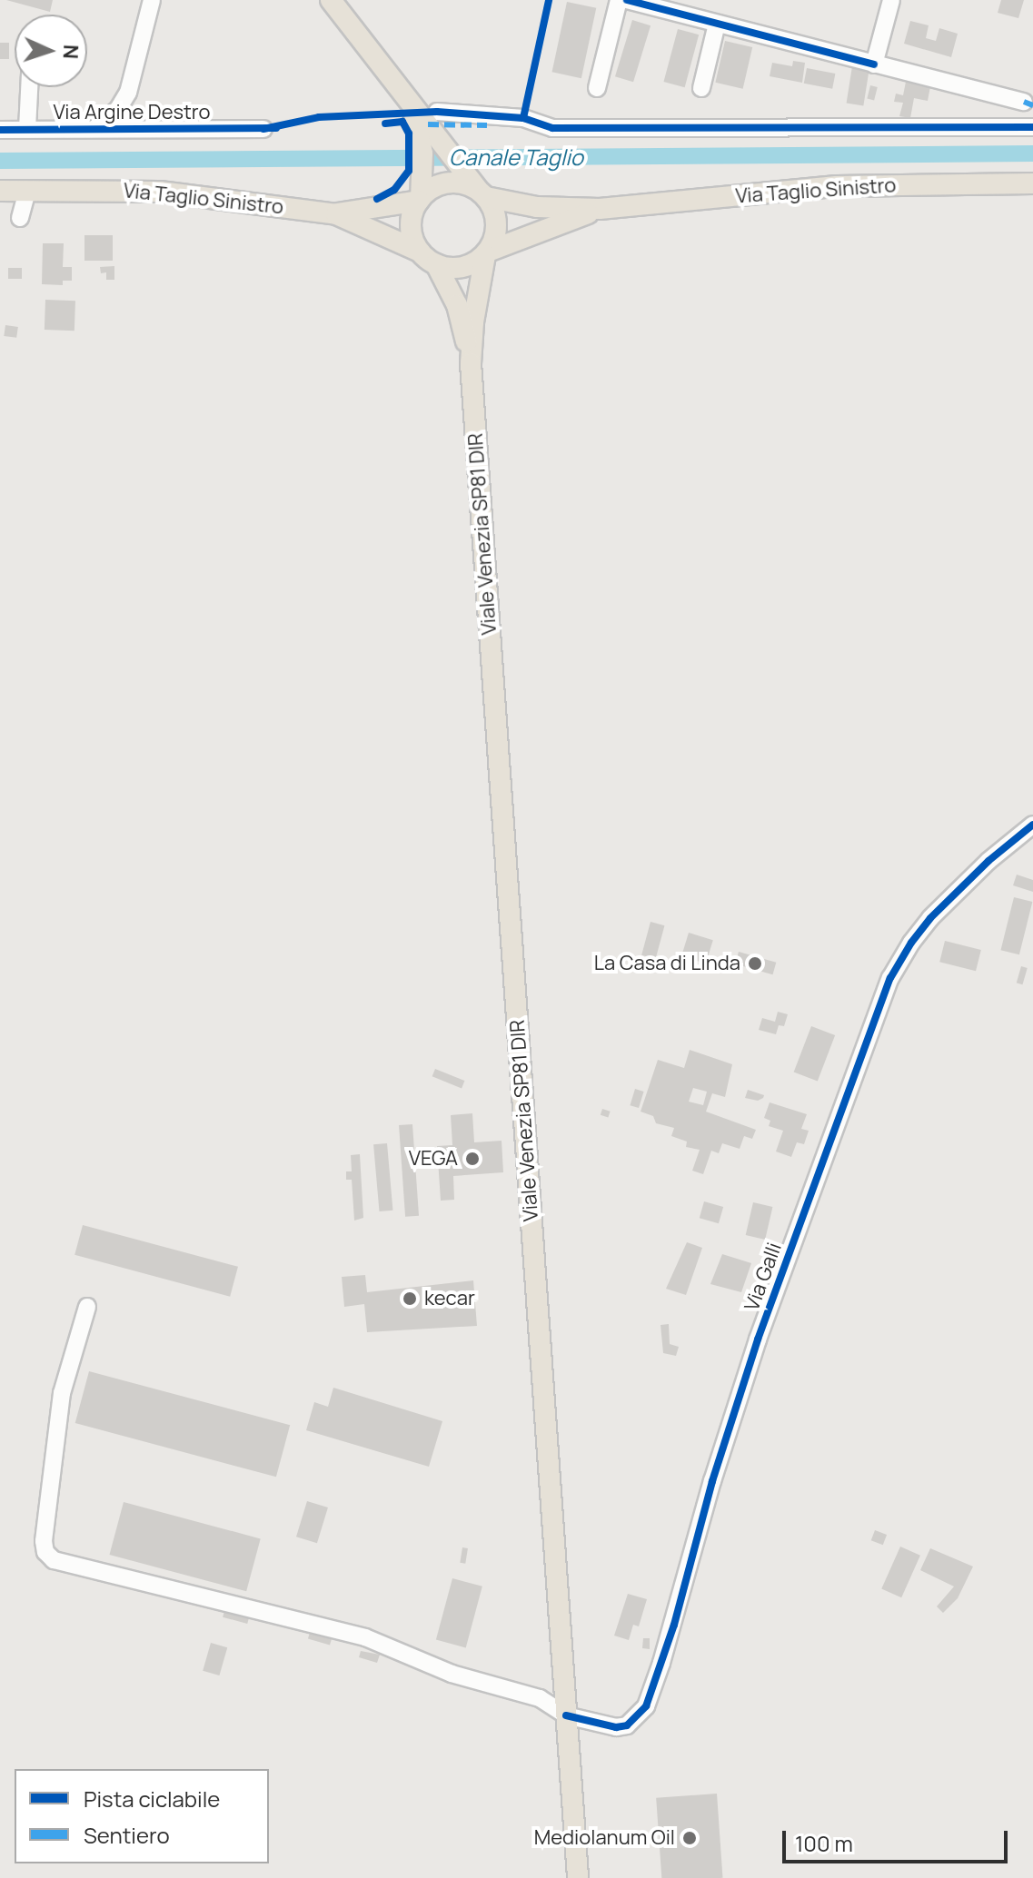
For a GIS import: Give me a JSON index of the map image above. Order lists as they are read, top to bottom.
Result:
{
  "streets": {
    "main road": ["Via Taglio Sinistro", "Viale Venezia SP81 DIR"],
    "street": ["Via Argine Destro", "Via Galli"]
  },
  "crossings": [
    ["Viale Venezia SP81 DIR", "Via Galli"]
  ],
  "water": ["Canale Taglio"],
  "places": [
    "La Casa di Linda",
    "VEGA",
    "kecar",
    "Mediolanum Oil"
  ],
  "legend": ["Pista ciclabile", "Sentiero"],
  "scale_bar": "100 m",
  "north": "right"
}
